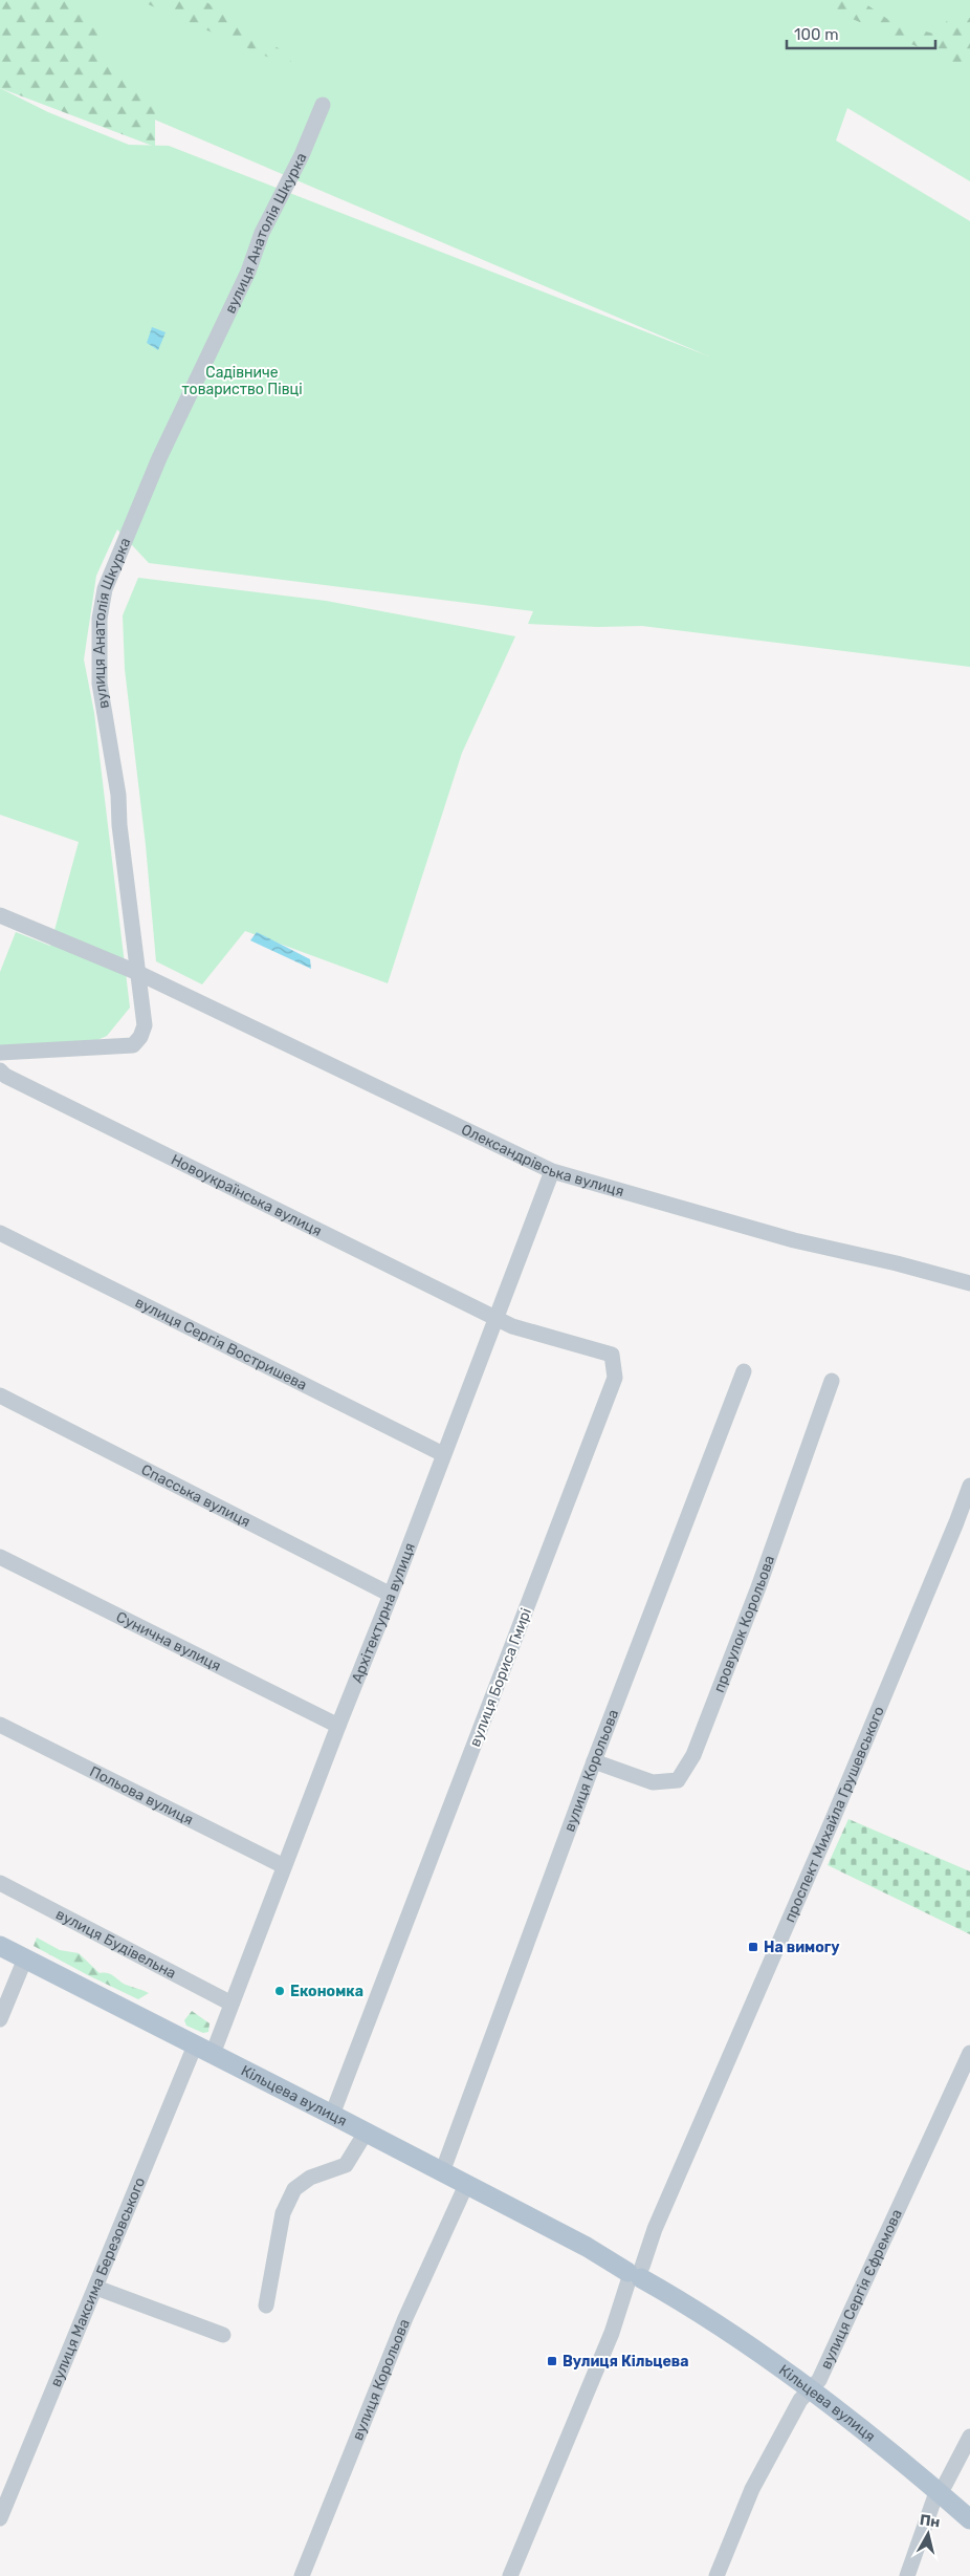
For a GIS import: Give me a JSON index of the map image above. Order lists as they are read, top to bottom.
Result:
{
  "streets": {
    "main road": ["Кільцева вулиця"],
    "street": [
      "вулиця Анатолія Шкурка",
      "Олександрівська вулиця",
      "Новоукраїнська вулиця",
      "вулиця Сергія Востришева",
      "Спасська вулиця",
      "Архітектурна вулиця",
      "провулок Корольова",
      "Сунична вулиця",
      "вулиця Бориса Гмирі",
      "вулиця Корольова",
      "Польова вулиця",
      "проспект Михайла Грушевського",
      "вулиця Будівельна",
      "вулиця Максима Березовського",
      "вулиця Сергія Єфремова"
    ]
  },
  "crossings": [
    ["вулиця Анатолія Шкурка", "Олександрівська вулиця"],
    ["Олександрівська вулиця", "Архітектурна вулиця"],
    ["Новоукраїнська вулиця", "Архітектурна вулиця"],
    ["Новоукраїнська вулиця", "вулиця Бориса Гмирі"],
    ["вулиця Сергія Востришева", "Архітектурна вулиця"],
    ["Спасська вулиця", "Архітектурна вулиця"],
    ["Архітектурна вулиця", "Сунична вулиця"],
    ["Архітектурна вулиця", "вулиця Бориса Гмирі"],
    ["Архітектурна вулиця", "Польова вулиця"],
    ["Архітектурна вулиця", "вулиця Будівельна"],
    ["Архітектурна вулиця", "Кільцева вулиця"],
    ["Архітектурна вулиця", "вулиця Максима Березовського"],
    ["провулок Корольова", "вулиця Корольова"],
    ["вулиця Бориса Гмирі", "Кільцева вулиця"],
    ["вулиця Корольова", "Кільцева вулиця"],
    ["проспект Михайла Грушевського", "Кільцева вулиця"],
    ["Кільцева вулиця", "вулиця Максима Березовського"],
    ["Кільцева вулиця", "вулиця Сергія Єфремова"]
  ],
  "parks": ["Садівниче товариство Півці"],
  "places": {
    "transit": ["На вимогу", "Вулиця Кільцева"],
    "other": ["Економка"]
  },
  "scale_bar": "100 m",
  "north": "top"
}
